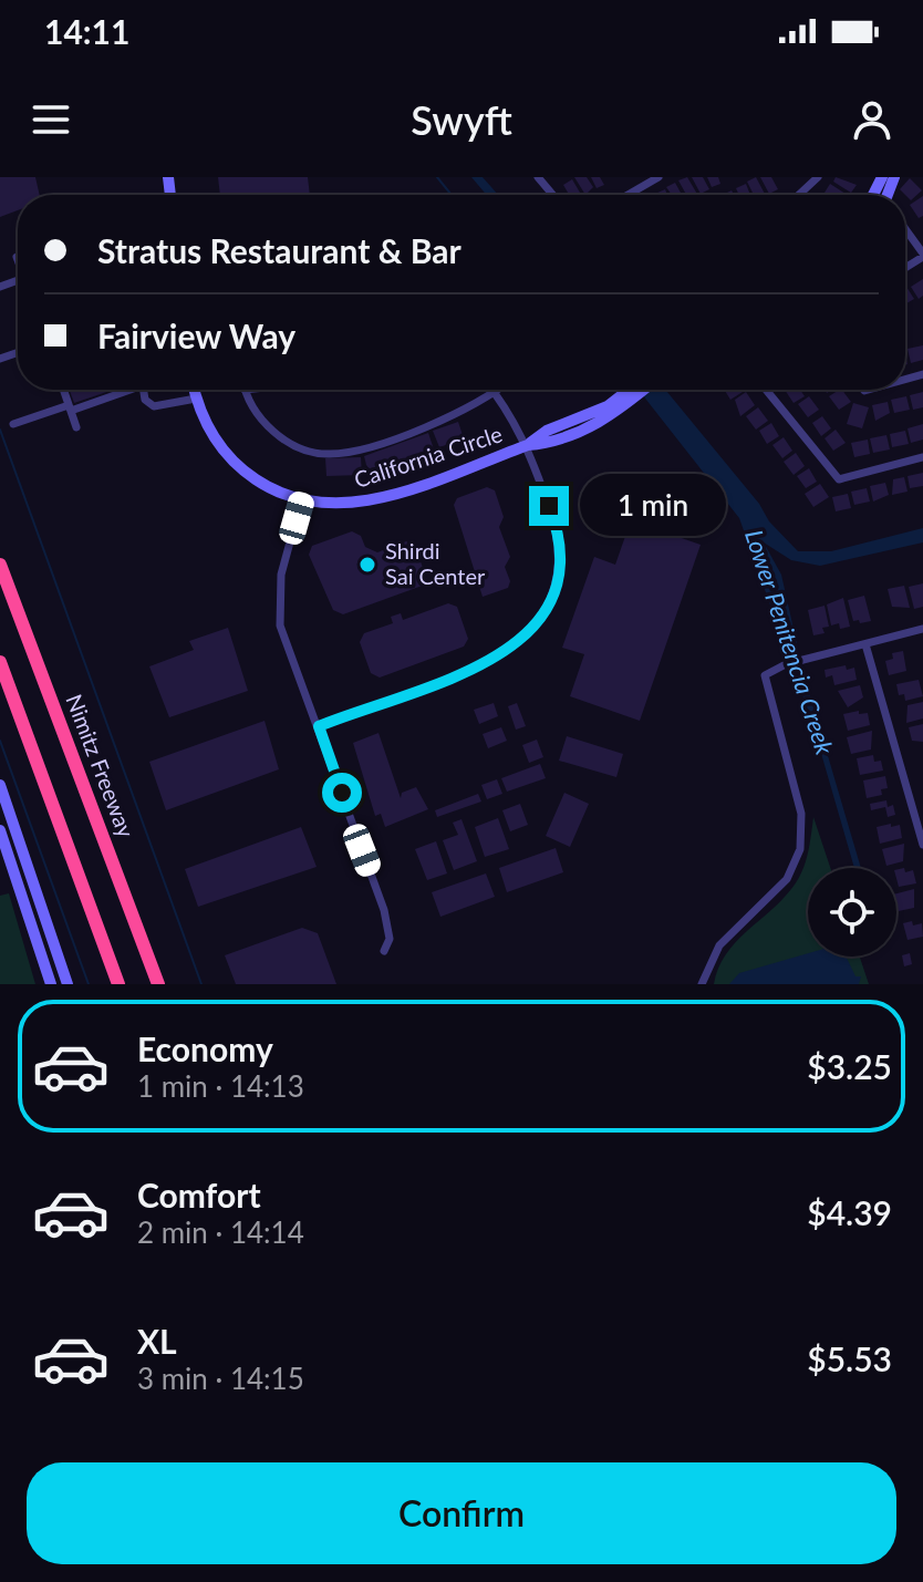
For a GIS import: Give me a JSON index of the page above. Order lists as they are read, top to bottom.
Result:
{
  "streets": {
    "highway": ["Nimitz Freeway"],
    "street": ["California Circle"]
  },
  "water": ["Lower Penitencia Creek"],
  "places": ["Shirdi Sai Center"],
  "page": {
    "status": "14:11",
    "header": "Swyft",
    "banner": ["Stratus Restaurant & Bar", "Fairview Way"],
    "bubble": "1 min",
    "list": [
      {
        "name": "Economy",
        "note": "1 min · 14:13",
        "value": "$3.25"
      },
      {
        "name": "Comfort",
        "note": "2 min · 14:14",
        "value": "$4.39"
      },
      {
        "name": "XL",
        "note": "3 min · 14:15",
        "value": "$5.53"
      }
    ],
    "buttons": "Confirm"
  }
}
